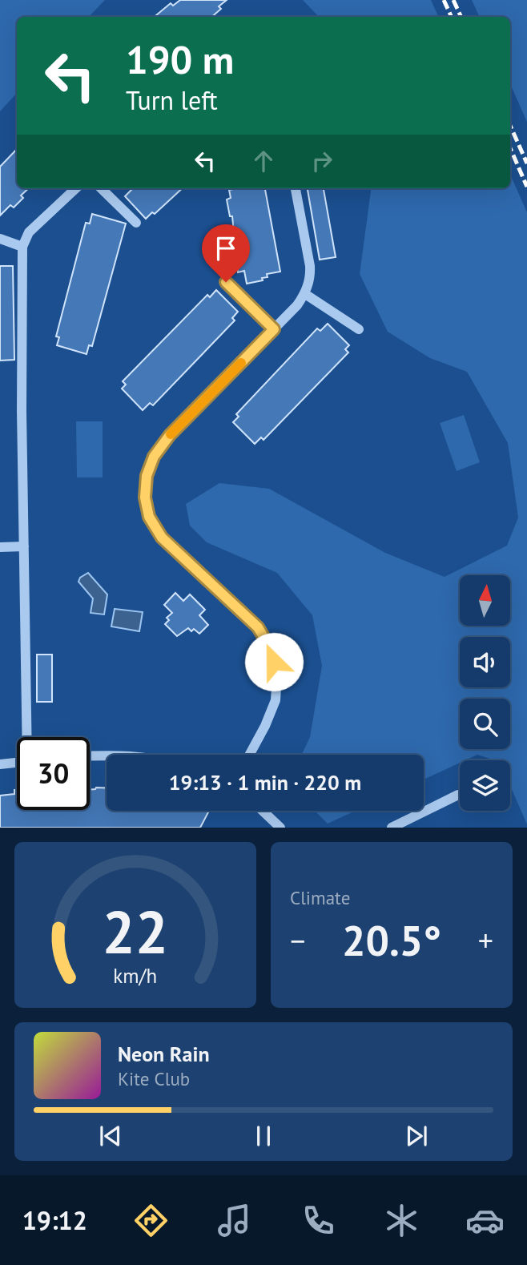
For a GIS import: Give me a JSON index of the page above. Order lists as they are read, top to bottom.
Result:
{
  "north": "top",
  "page": {
    "turn": ["190 m", "Turn left"],
    "limit": "30",
    "trip": "19:13 · 1 min · 220 m",
    "tile": "Climate",
    "heat": ["−", "20.5°", "+"],
    "song": ["Neon Rain", "Kite Club"],
    "tabs": "19:12",
    "gauge": ["22", "km/h"]
  }
}
